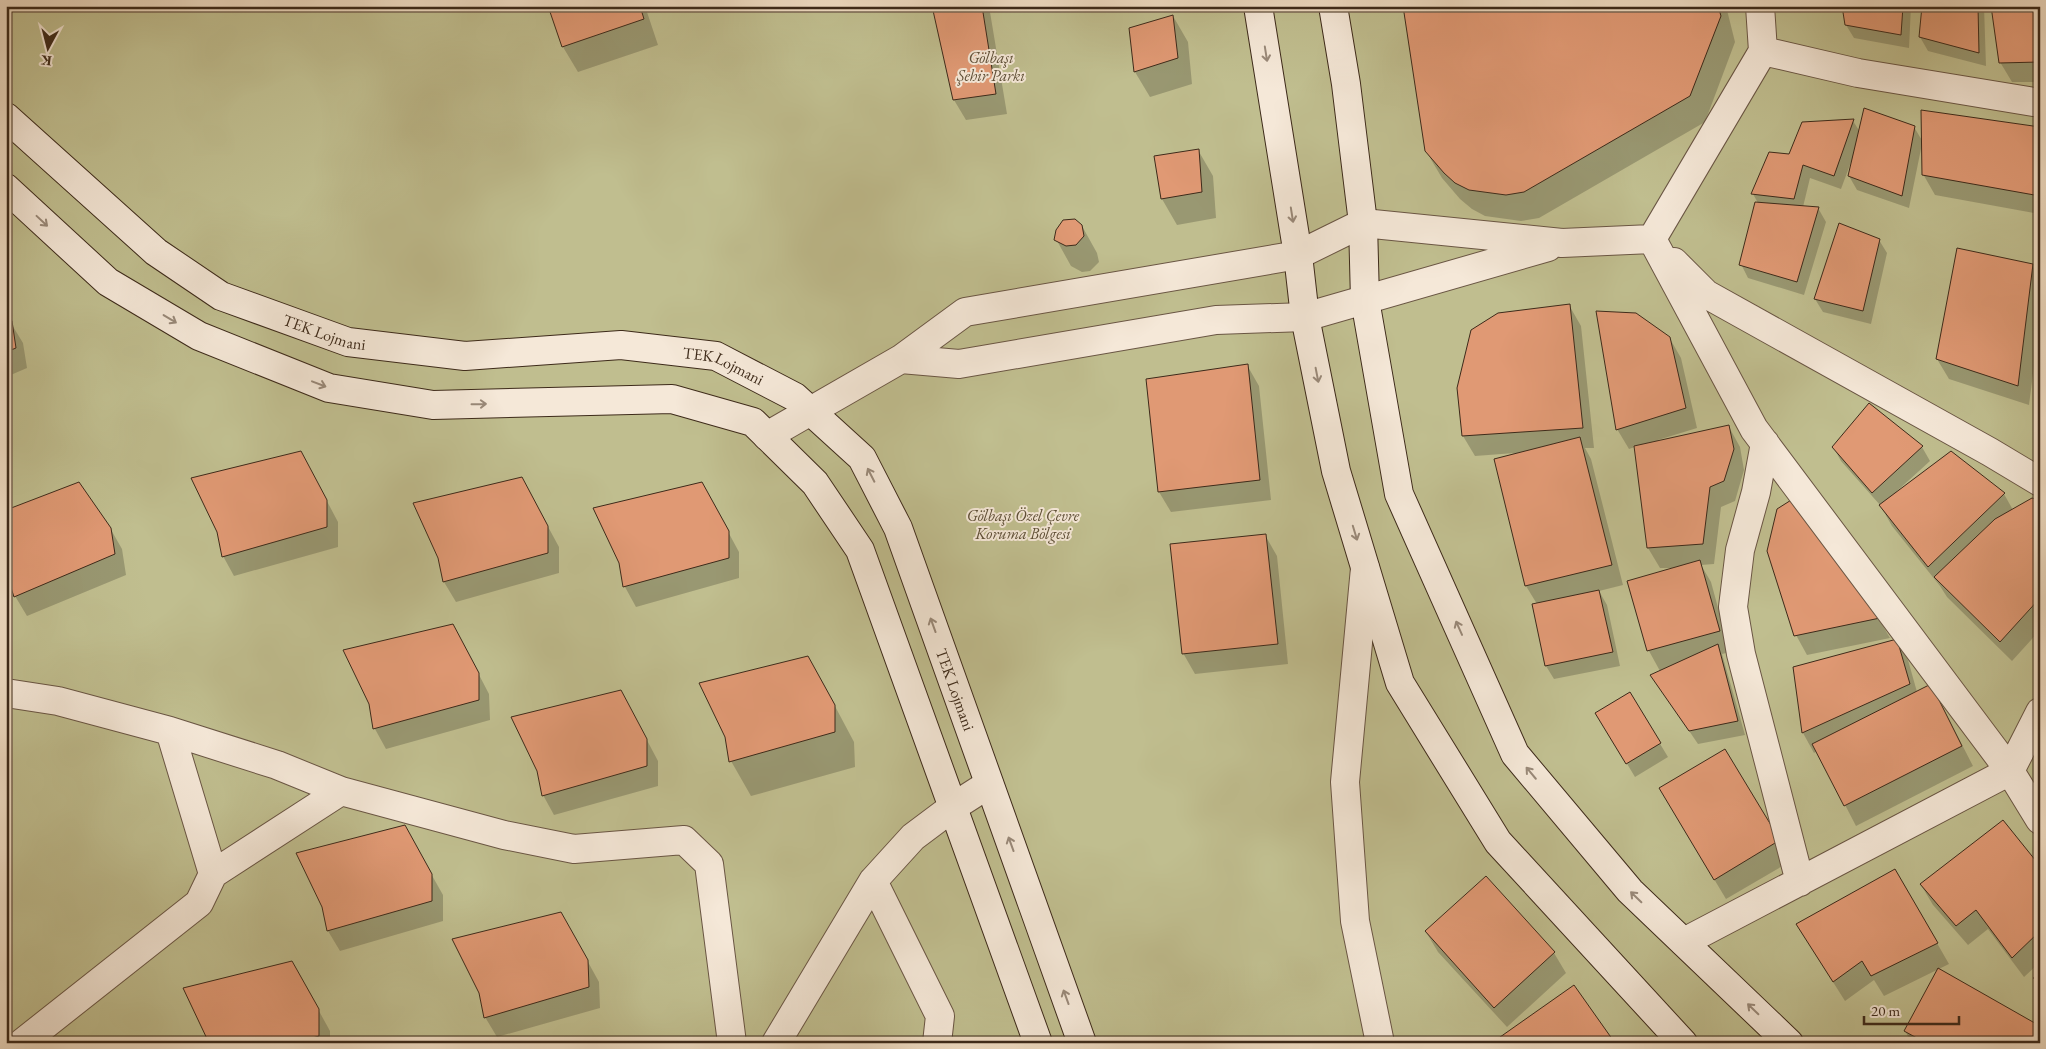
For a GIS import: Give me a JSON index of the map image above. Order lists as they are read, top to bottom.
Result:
{
  "streets": {
    "street": ["TEK Lojmani"]
  },
  "parks": ["Gölbaşı Şehir Parkı", "Gölbaşı Özel Çevre Koruma Bölgesi"],
  "scale_bar": "20 m",
  "north": "bottom"
}
